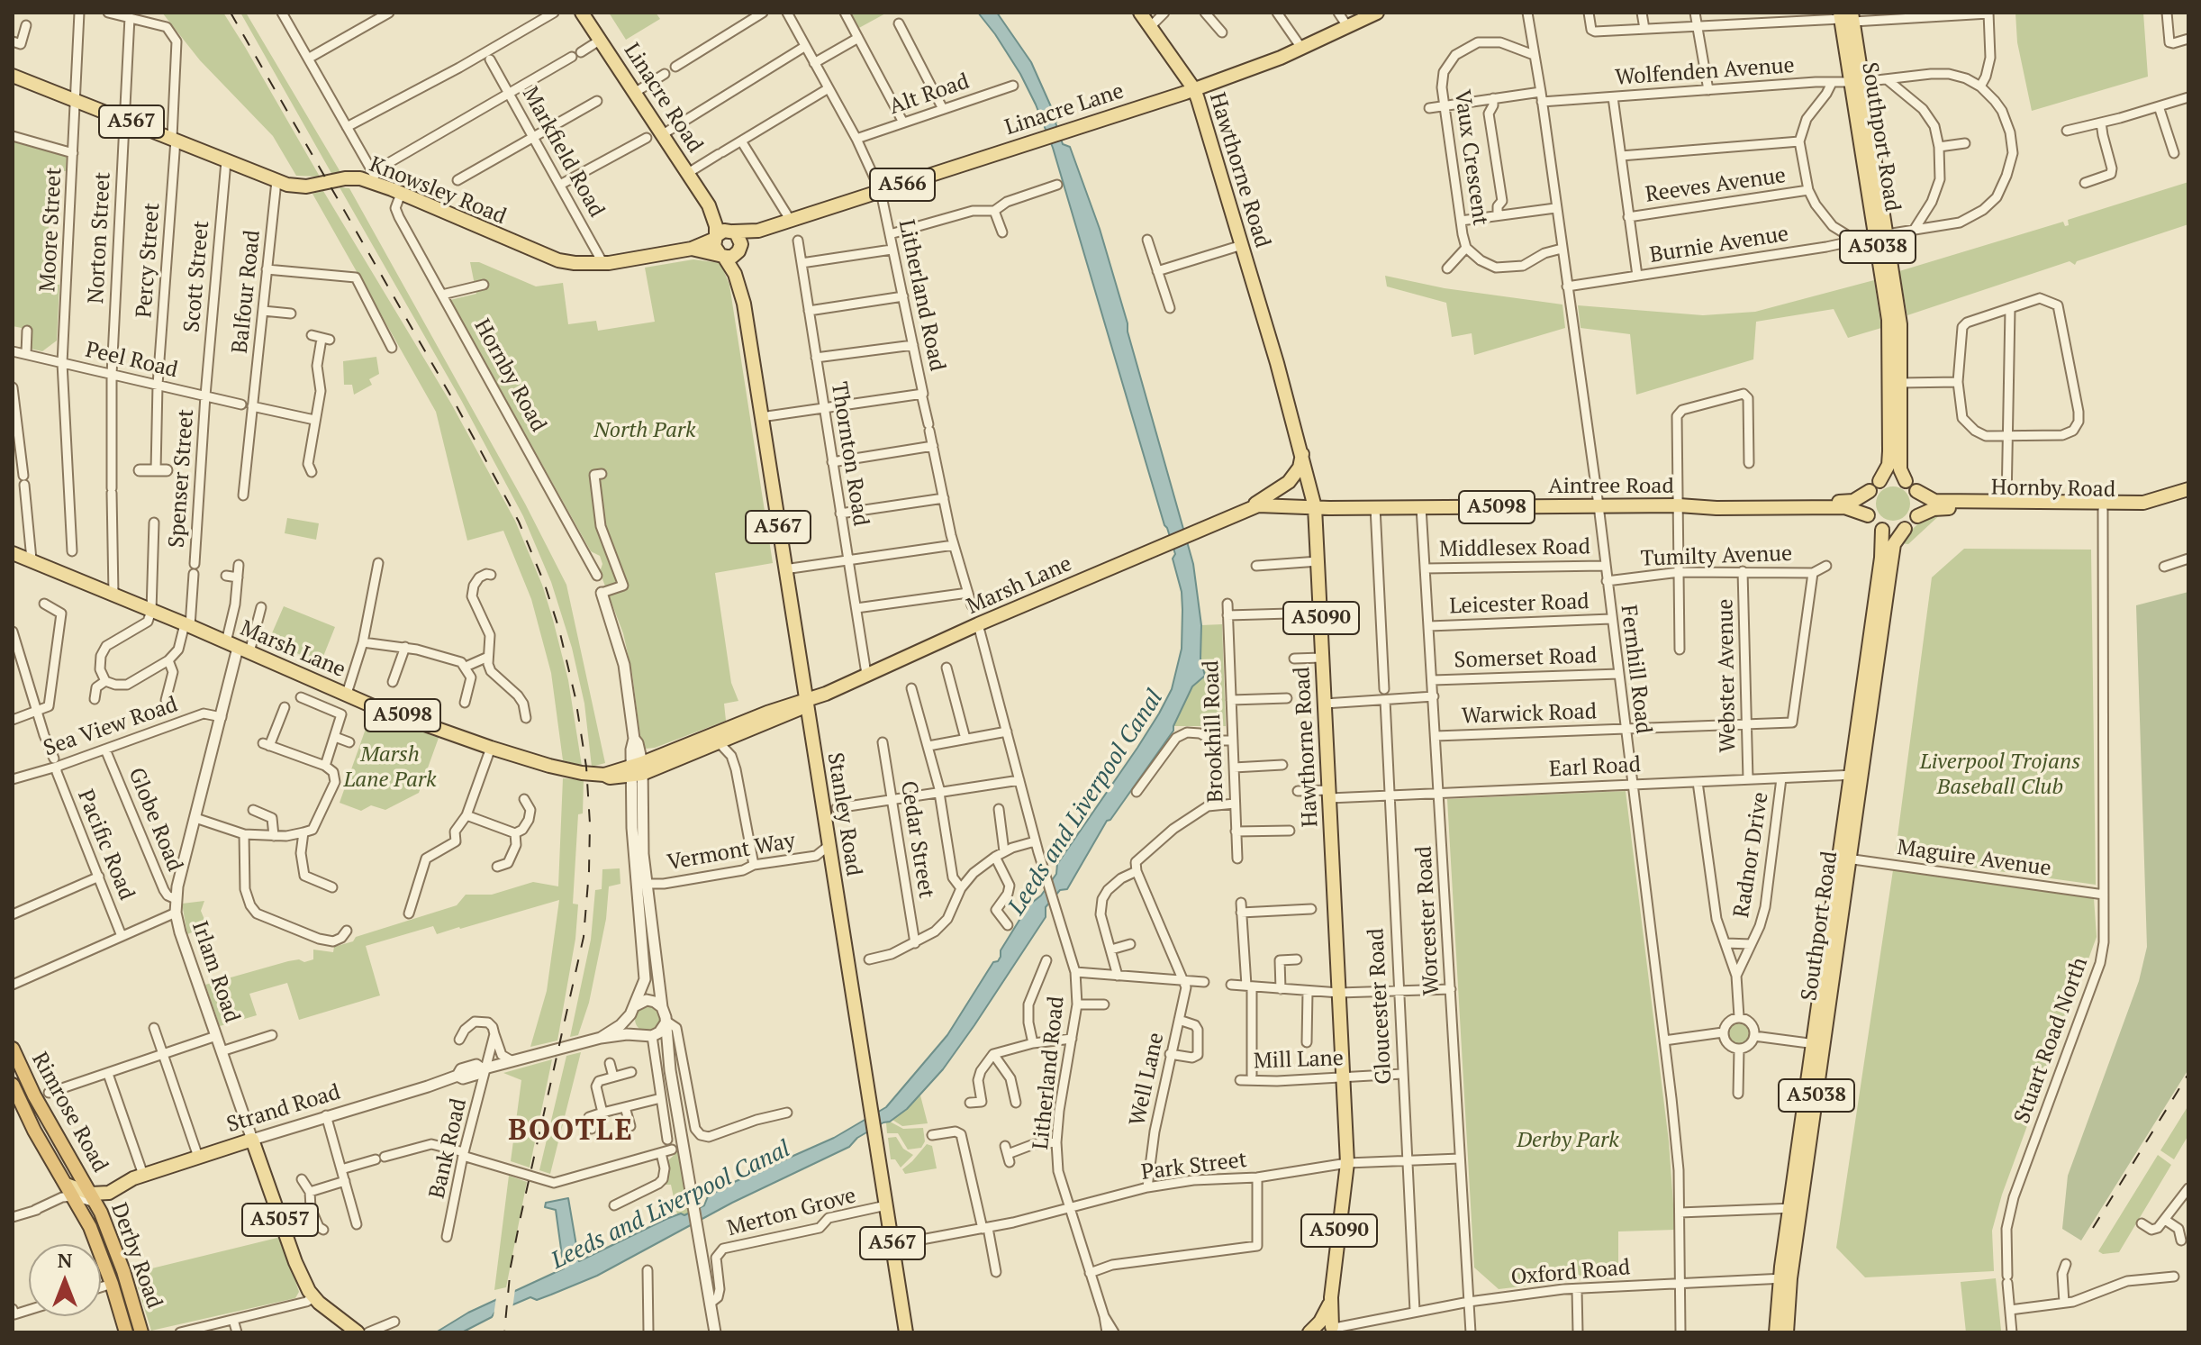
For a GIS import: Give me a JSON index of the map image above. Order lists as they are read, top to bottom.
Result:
{
  "streets": {
    "highway": ["Rimrose Road", "Derby Road"],
    "main road": [
      "Linacre Road",
      "Linacre Lane",
      "A567",
      "Southport Road",
      "Hawthorne Road",
      "A566",
      "Knowsley Road",
      "A5038",
      "Hornby Road",
      "Aintree Road",
      "A5098",
      "Marsh Lane",
      "A5090",
      "Stanley Road",
      "Irlam Road",
      "Strand Road",
      "A5057"
    ],
    "street": [
      "Wolfenden Avenue",
      "Alt Road",
      "Markfield Road",
      "Vaux Crescent",
      "Reeves Avenue",
      "Moore Street",
      "Norton Street",
      "Burnie Avenue",
      "Percy Street",
      "Scott Street",
      "Balfour Road",
      "Litherland Road",
      "Peel Road",
      "Thornton Road",
      "Spenser Street",
      "Middlesex Road",
      "Tumilty Avenue",
      "Leicester Road",
      "Somerset Road",
      "Fernhill Road",
      "Webster Avenue",
      "Warwick Road",
      "Sea View Road",
      "Brookhill Road",
      "Earl Road",
      "Globe Road",
      "Cedar Street",
      "Pacific Road",
      "Vermont Way",
      "Radnor Drive",
      "Maguire Avenue",
      "Worcester Road",
      "Gloucester Road",
      "Stuart Road North",
      "Mill Lane",
      "Well Lane",
      "Bank Road",
      "Park Street",
      "Merton Grove",
      "Oxford Road"
    ]
  },
  "crossings": [
    ["Wolfenden Avenue", "Southport Road"],
    ["Wolfenden Avenue", "Burnie Avenue"],
    ["Wolfenden Avenue", "Fernhill Road"],
    ["Alt Road", "Litherland Road"],
    ["Linacre Road", "Linacre Lane"],
    ["Linacre Road", "Knowsley Road"],
    ["Linacre Road", "Stanley Road"],
    ["Linacre Lane", "Hawthorne Road"],
    ["Linacre Lane", "Knowsley Road"],
    ["Linacre Lane", "Litherland Road"],
    ["Linacre Lane", "Stanley Road"],
    ["Southport Road", "Burnie Avenue"],
    ["Southport Road", "A5038"],
    ["Southport Road", "Hornby Road"],
    ["Southport Road", "Aintree Road"],
    ["Southport Road", "Earl Road"],
    ["Southport Road", "Maguire Avenue"],
    ["Southport Road", "Oxford Road"],
    ["Markfield Road", "Knowsley Road"],
    ["Vaux Crescent", "Fernhill Road"],
    ["Hawthorne Road", "Aintree Road"],
    ["Hawthorne Road", "Marsh Lane"],
    ["Hawthorne Road", "A5090"],
    ["Hawthorne Road", "Earl Road"],
    ["Hawthorne Road", "Mill Lane"],
    ["Hawthorne Road", "Park Street"],
    ["Hawthorne Road", "Oxford Road"],
    ["Knowsley Road", "Moore Street"],
    ["Knowsley Road", "Norton Street"],
    ["Knowsley Road", "Percy Street"],
    ["Knowsley Road", "Scott Street"],
    ["Knowsley Road", "Balfour Road"],
    ["Knowsley Road", "Hornby Road"],
    ["Knowsley Road", "Stanley Road"],
    ["Moore Street", "Peel Road"],
    ["Norton Street", "Percy Street"],
    ["Norton Street", "Peel Road"],
    ["Norton Street", "Marsh Lane"],
    ["Burnie Avenue", "Fernhill Road"],
    ["A5038", "Hornby Road"],
    ["A5038", "Aintree Road"],
    ["Percy Street", "Peel Road"],
    ["Scott Street", "Peel Road"],
    ["Scott Street", "Spenser Street"],
    ["Litherland Road", "Marsh Lane"],
    ["Litherland Road", "Park Street"],
    ["Peel Road", "Spenser Street"],
    ["Hornby Road", "Aintree Road"],
    ["Hornby Road", "Stuart Road North"],
    ["Thornton Road", "Marsh Lane"],
    ["Spenser Street", "Marsh Lane"],
    ["Aintree Road", "Marsh Lane"],
    ["Aintree Road", "Fernhill Road"],
    ["Aintree Road", "Worcester Road"],
    ["Middlesex Road", "Fernhill Road"],
    ["Middlesex Road", "Worcester Road"],
    ["Tumilty Avenue", "Fernhill Road"],
    ["Tumilty Avenue", "Webster Avenue"],
    ["Tumilty Avenue", "Warwick Road"],
    ["Marsh Lane", "Stanley Road"],
    ["Marsh Lane", "Irlam Road"],
    ["Leicester Road", "Fernhill Road"],
    ["Leicester Road", "Worcester Road"],
    ["A5090", "Oxford Road"],
    ["Somerset Road", "Fernhill Road"],
    ["Somerset Road", "Worcester Road"],
    ["Fernhill Road", "Warwick Road"],
    ["Fernhill Road", "Earl Road"],
    ["Fernhill Road", "Oxford Road"],
    ["Webster Avenue", "Warwick Road"],
    ["Webster Avenue", "Earl Road"],
    ["Warwick Road", "Worcester Road"],
    ["Sea View Road", "Globe Road"],
    ["Sea View Road", "Pacific Road"],
    ["Sea View Road", "Irlam Road"],
    ["Earl Road", "Radnor Drive"],
    ["Earl Road", "Worcester Road"],
    ["Earl Road", "Gloucester Road"],
    ["Stanley Road", "Vermont Way"],
    ["Stanley Road", "Park Street"],
    ["Stanley Road", "Merton Grove"],
    ["Globe Road", "Irlam Road"],
    ["Maguire Avenue", "Stuart Road North"],
    ["Worcester Road", "Park Street"],
    ["Worcester Road", "Oxford Road"],
    ["Irlam Road", "Strand Road"],
    ["Irlam Road", "A5057"],
    ["Gloucester Road", "Mill Lane"],
    ["Gloucester Road", "Park Street"],
    ["Gloucester Road", "Oxford Road"],
    ["Well Lane", "Park Street"],
    ["Strand Road", "Rimrose Road"],
    ["Strand Road", "Bank Road"],
    ["Strand Road", "Derby Road"],
    ["Rimrose Road", "Derby Road"]
  ],
  "districts": ["BOOTLE"],
  "water": ["Leeds and Liverpool Canal"],
  "parks": [
    "North Park",
    "Marsh Lane Park",
    "Liverpool Trojans Baseball Club",
    "Derby Park"
  ],
  "north": "top"
}
